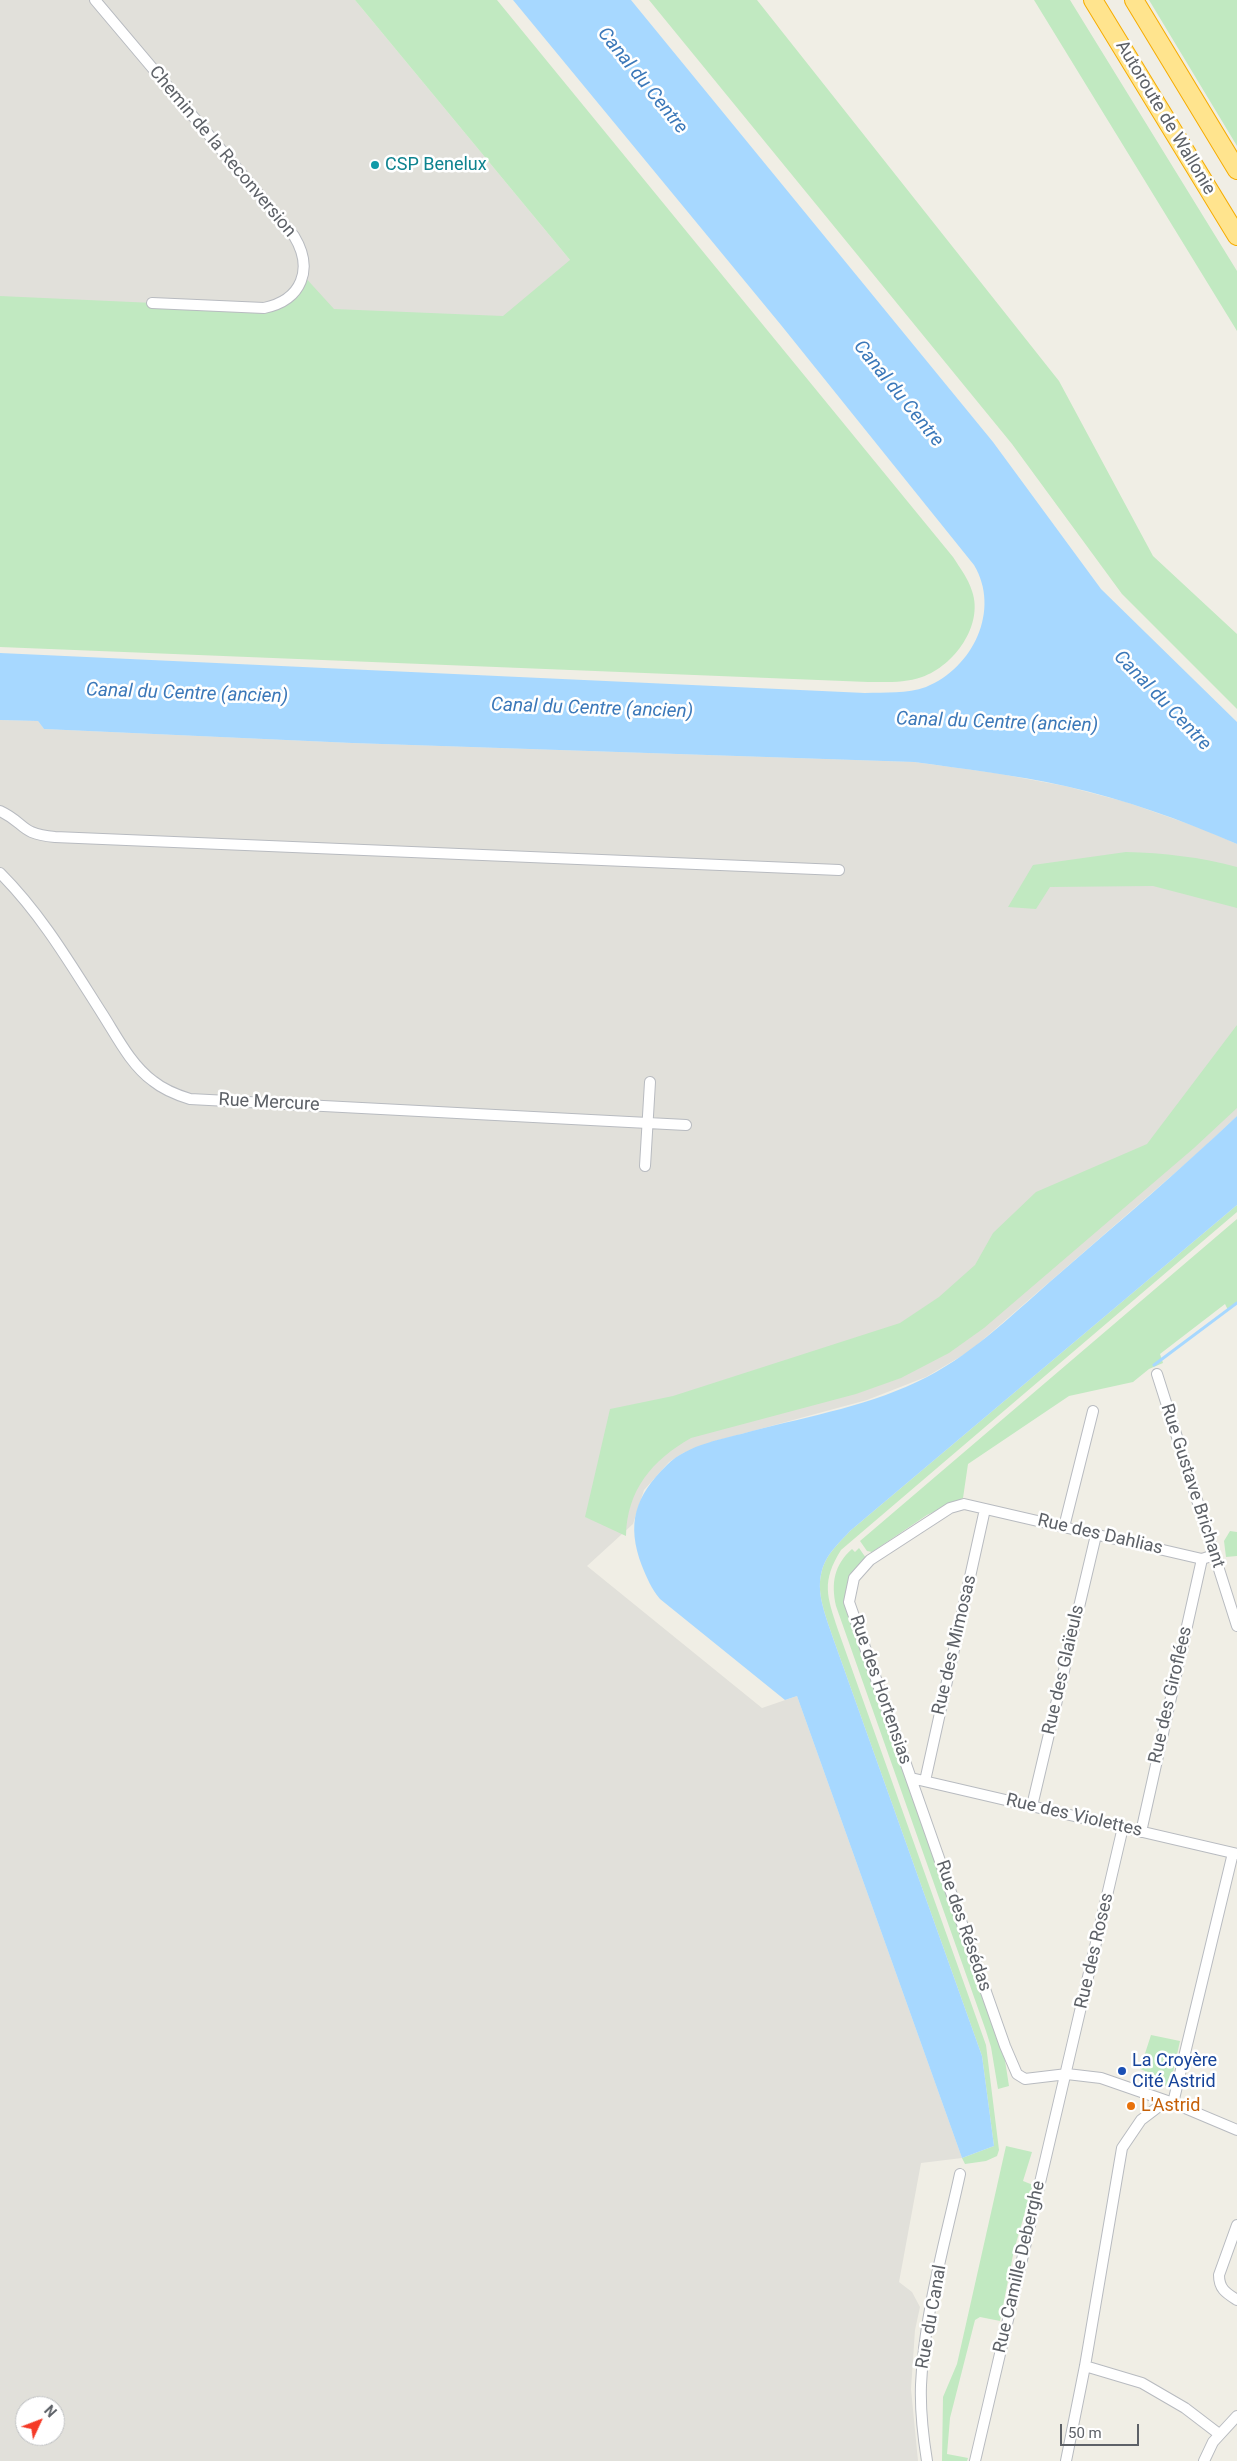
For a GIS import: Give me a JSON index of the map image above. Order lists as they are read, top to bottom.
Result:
{
  "streets": {
    "highway": ["Autoroute de Wallonie"],
    "street": [
      "Chemin de la Reconversion",
      "Rue Mercure",
      "Rue Gustave Brichant",
      "Rue des Dahlias",
      "Rue des Mimosas",
      "Rue des Glaïeuls",
      "Rue des Hortensias",
      "Rue des Giroflées",
      "Rue des Violettes",
      "Rue des Résédas",
      "Rue des Roses",
      "Rue Camille Deberghe",
      "Rue du Canal"
    ]
  },
  "crossings": [
    ["Rue Gustave Brichant", "Rue des Dahlias"],
    ["Rue des Dahlias", "Rue des Mimosas"],
    ["Rue des Dahlias", "Rue des Glaïeuls"],
    ["Rue des Dahlias", "Rue des Hortensias"],
    ["Rue des Dahlias", "Rue des Giroflées"],
    ["Rue des Mimosas", "Rue des Hortensias"],
    ["Rue des Mimosas", "Rue des Violettes"],
    ["Rue des Glaïeuls", "Rue des Violettes"],
    ["Rue des Hortensias", "Rue des Violettes"],
    ["Rue des Hortensias", "Rue des Résédas"],
    ["Rue des Giroflées", "Rue des Violettes"],
    ["Rue des Violettes", "Rue des Résédas"],
    ["Rue des Violettes", "Rue des Roses"],
    ["Rue des Résédas", "Rue des Roses"],
    ["Rue des Résédas", "Rue Camille Deberghe"],
    ["Rue des Roses", "Rue Camille Deberghe"]
  ],
  "water": ["Canal du Centre", "Canal du Centre (ancien)"],
  "places": ["CSP Benelux", "La Croyère Cité Astrid", "L'Astrid"],
  "scale_bar": "50 m",
  "north": "top right"
}
